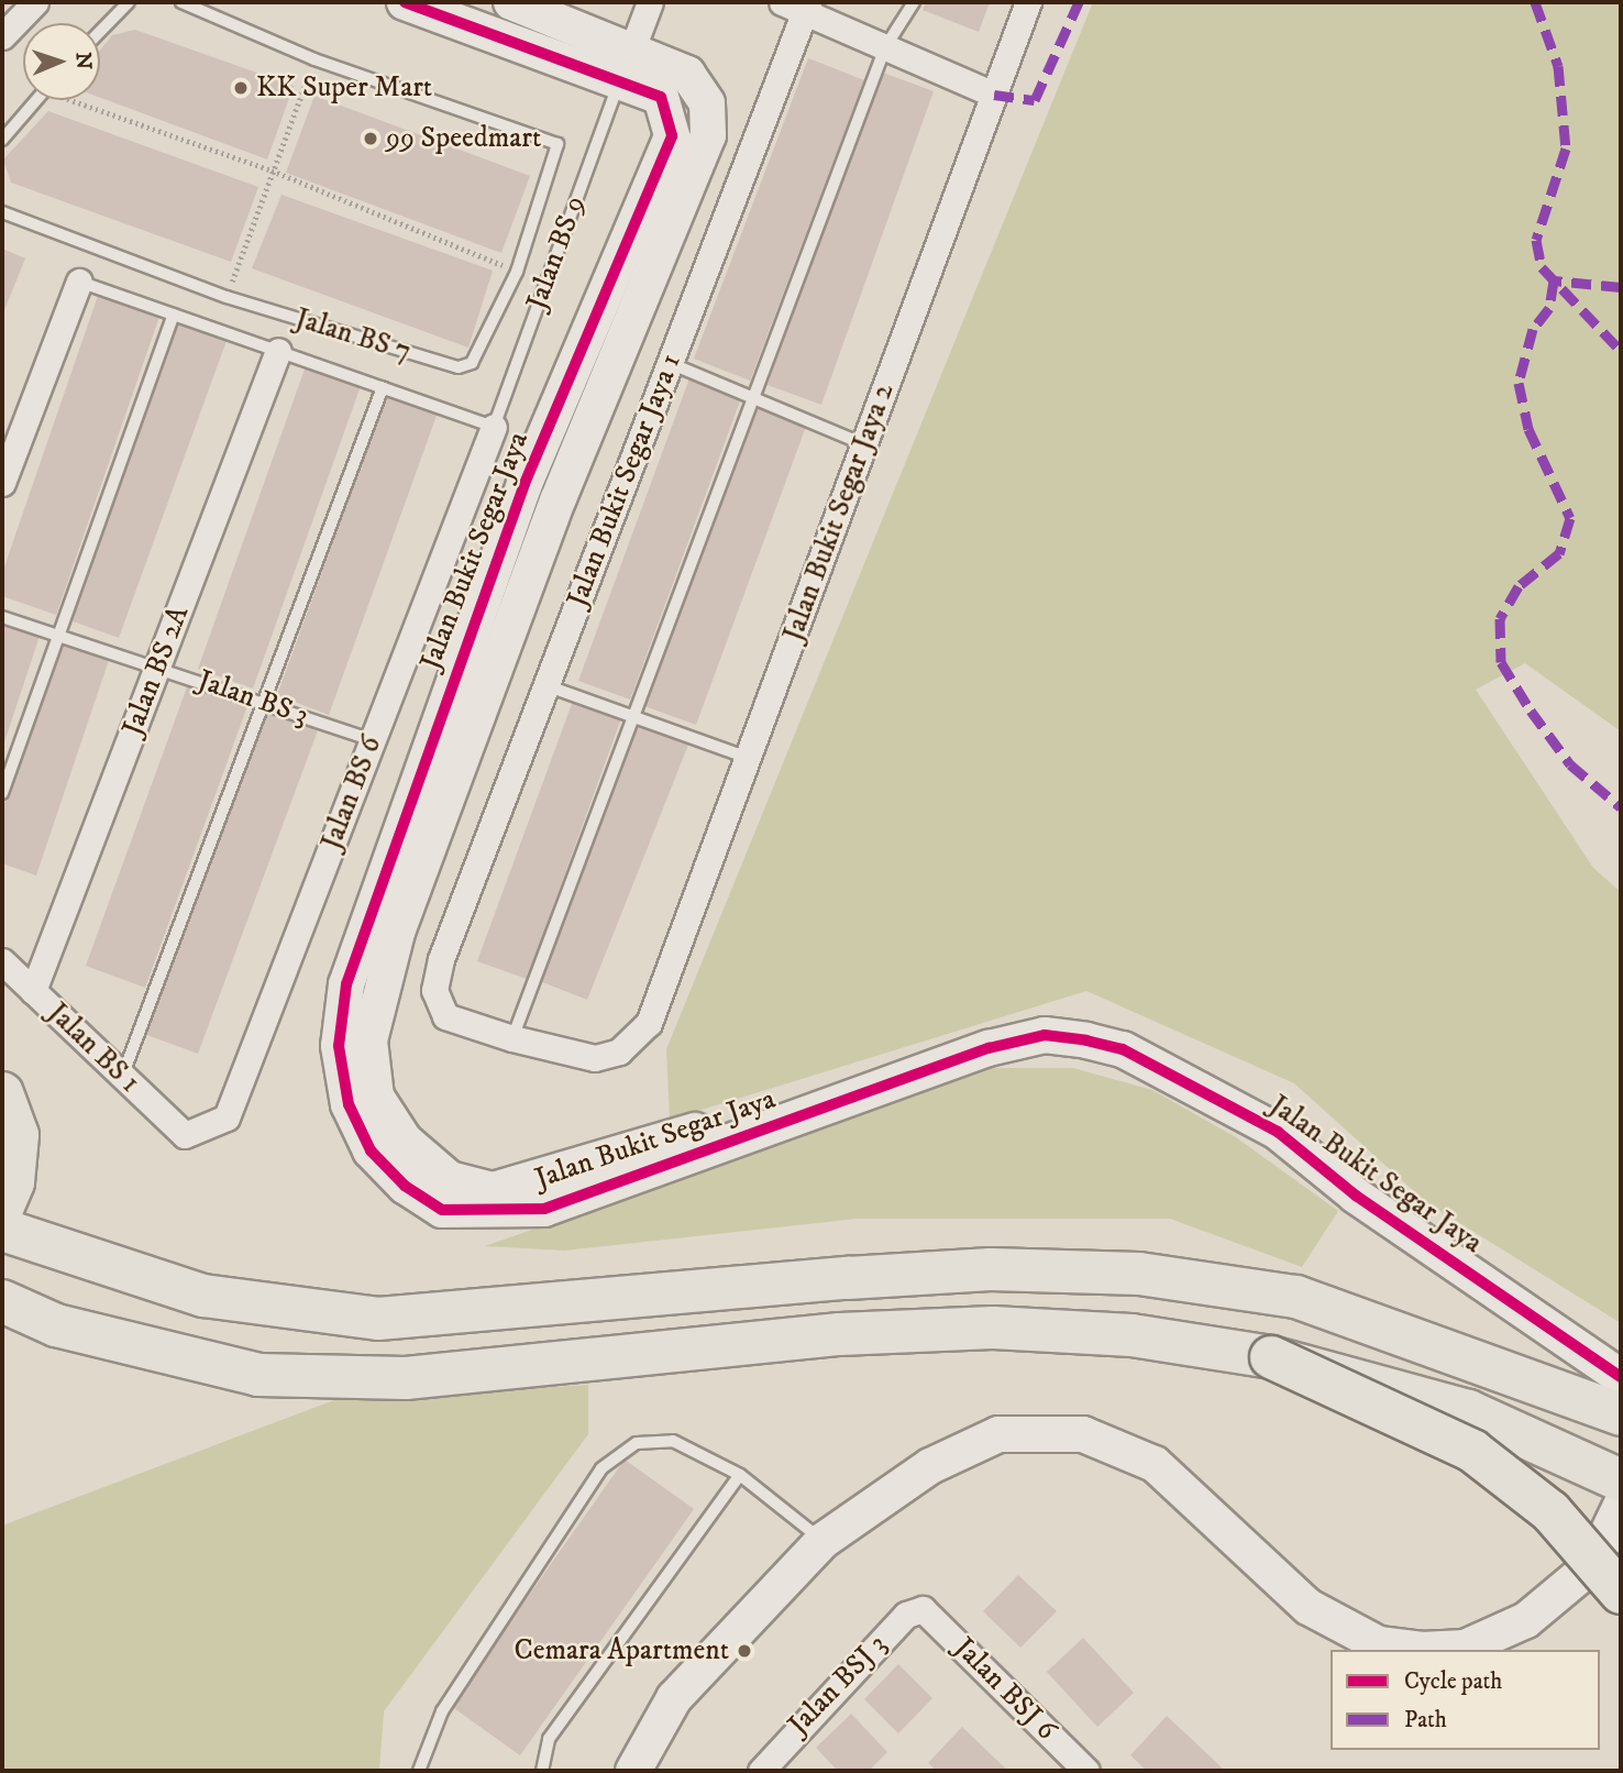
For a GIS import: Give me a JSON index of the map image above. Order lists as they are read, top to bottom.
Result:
{
  "streets": {
    "street": [
      "Jalan Bukit Segar Jaya 1",
      "Jalan Bukit Segar Jaya 2",
      "Jalan Bukit Segar Jaya",
      "Jalan BS 2A",
      "Jalan BS 6",
      "Jalan BS 1",
      "Jalan BSJ 3",
      "Jalan BSJ 6"
    ],
    "lane": ["Jalan BS 9", "Jalan BS 7", "Jalan BS 3"]
  },
  "crossings": [
    ["Jalan BS 9", "Jalan Bukit Segar Jaya"],
    ["Jalan BS 9", "Jalan BS 6"],
    ["Jalan Bukit Segar Jaya 1", "Jalan Bukit Segar Jaya 2"],
    ["Jalan BS 2A", "Jalan BS 3"],
    ["Jalan BS 2A", "Jalan BS 1"],
    ["Jalan BS 3", "Jalan BS 6"],
    ["Jalan BS 6", "Jalan BS 1"],
    ["Jalan BSJ 3", "Jalan BSJ 6"]
  ],
  "places": ["KK Super Mart", "99 Speedmart", "Cemara Apartment"],
  "legend": ["Cycle path", "Path"],
  "north": "right"
}
